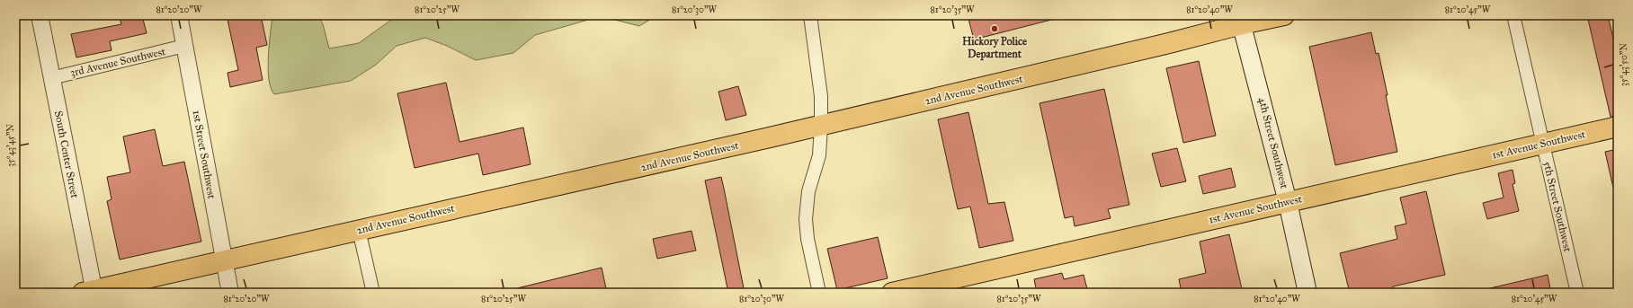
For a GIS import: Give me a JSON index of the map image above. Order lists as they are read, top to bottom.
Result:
{
  "streets": {
    "main road": ["2nd Avenue Southwest", "4th Street Southwest", "1st Avenue Southwest"],
    "street": [
      "3rd Avenue Southwest",
      "South Center Street",
      "1st Street Southwest",
      "5th Street Southwest"
    ]
  },
  "crossings": [
    ["3rd Avenue Southwest", "South Center Street"],
    ["3rd Avenue Southwest", "1st Street Southwest"],
    ["2nd Avenue Southwest", "4th Street Southwest"],
    ["2nd Avenue Southwest", "South Center Street"],
    ["2nd Avenue Southwest", "1st Street Southwest"],
    ["4th Street Southwest", "1st Avenue Southwest"],
    ["1st Avenue Southwest", "5th Street Southwest"]
  ],
  "places": ["Hickory Police Department"],
  "coordinates": [
    "81°20'20\"W",
    "81°20'25\"W",
    "81°20'30\"W",
    "81°20'35\"W",
    "81°20'40\"W",
    "81°20'45\"W",
    "35°43'50\"N",
    "35°43'45\"N"
  ]
}
